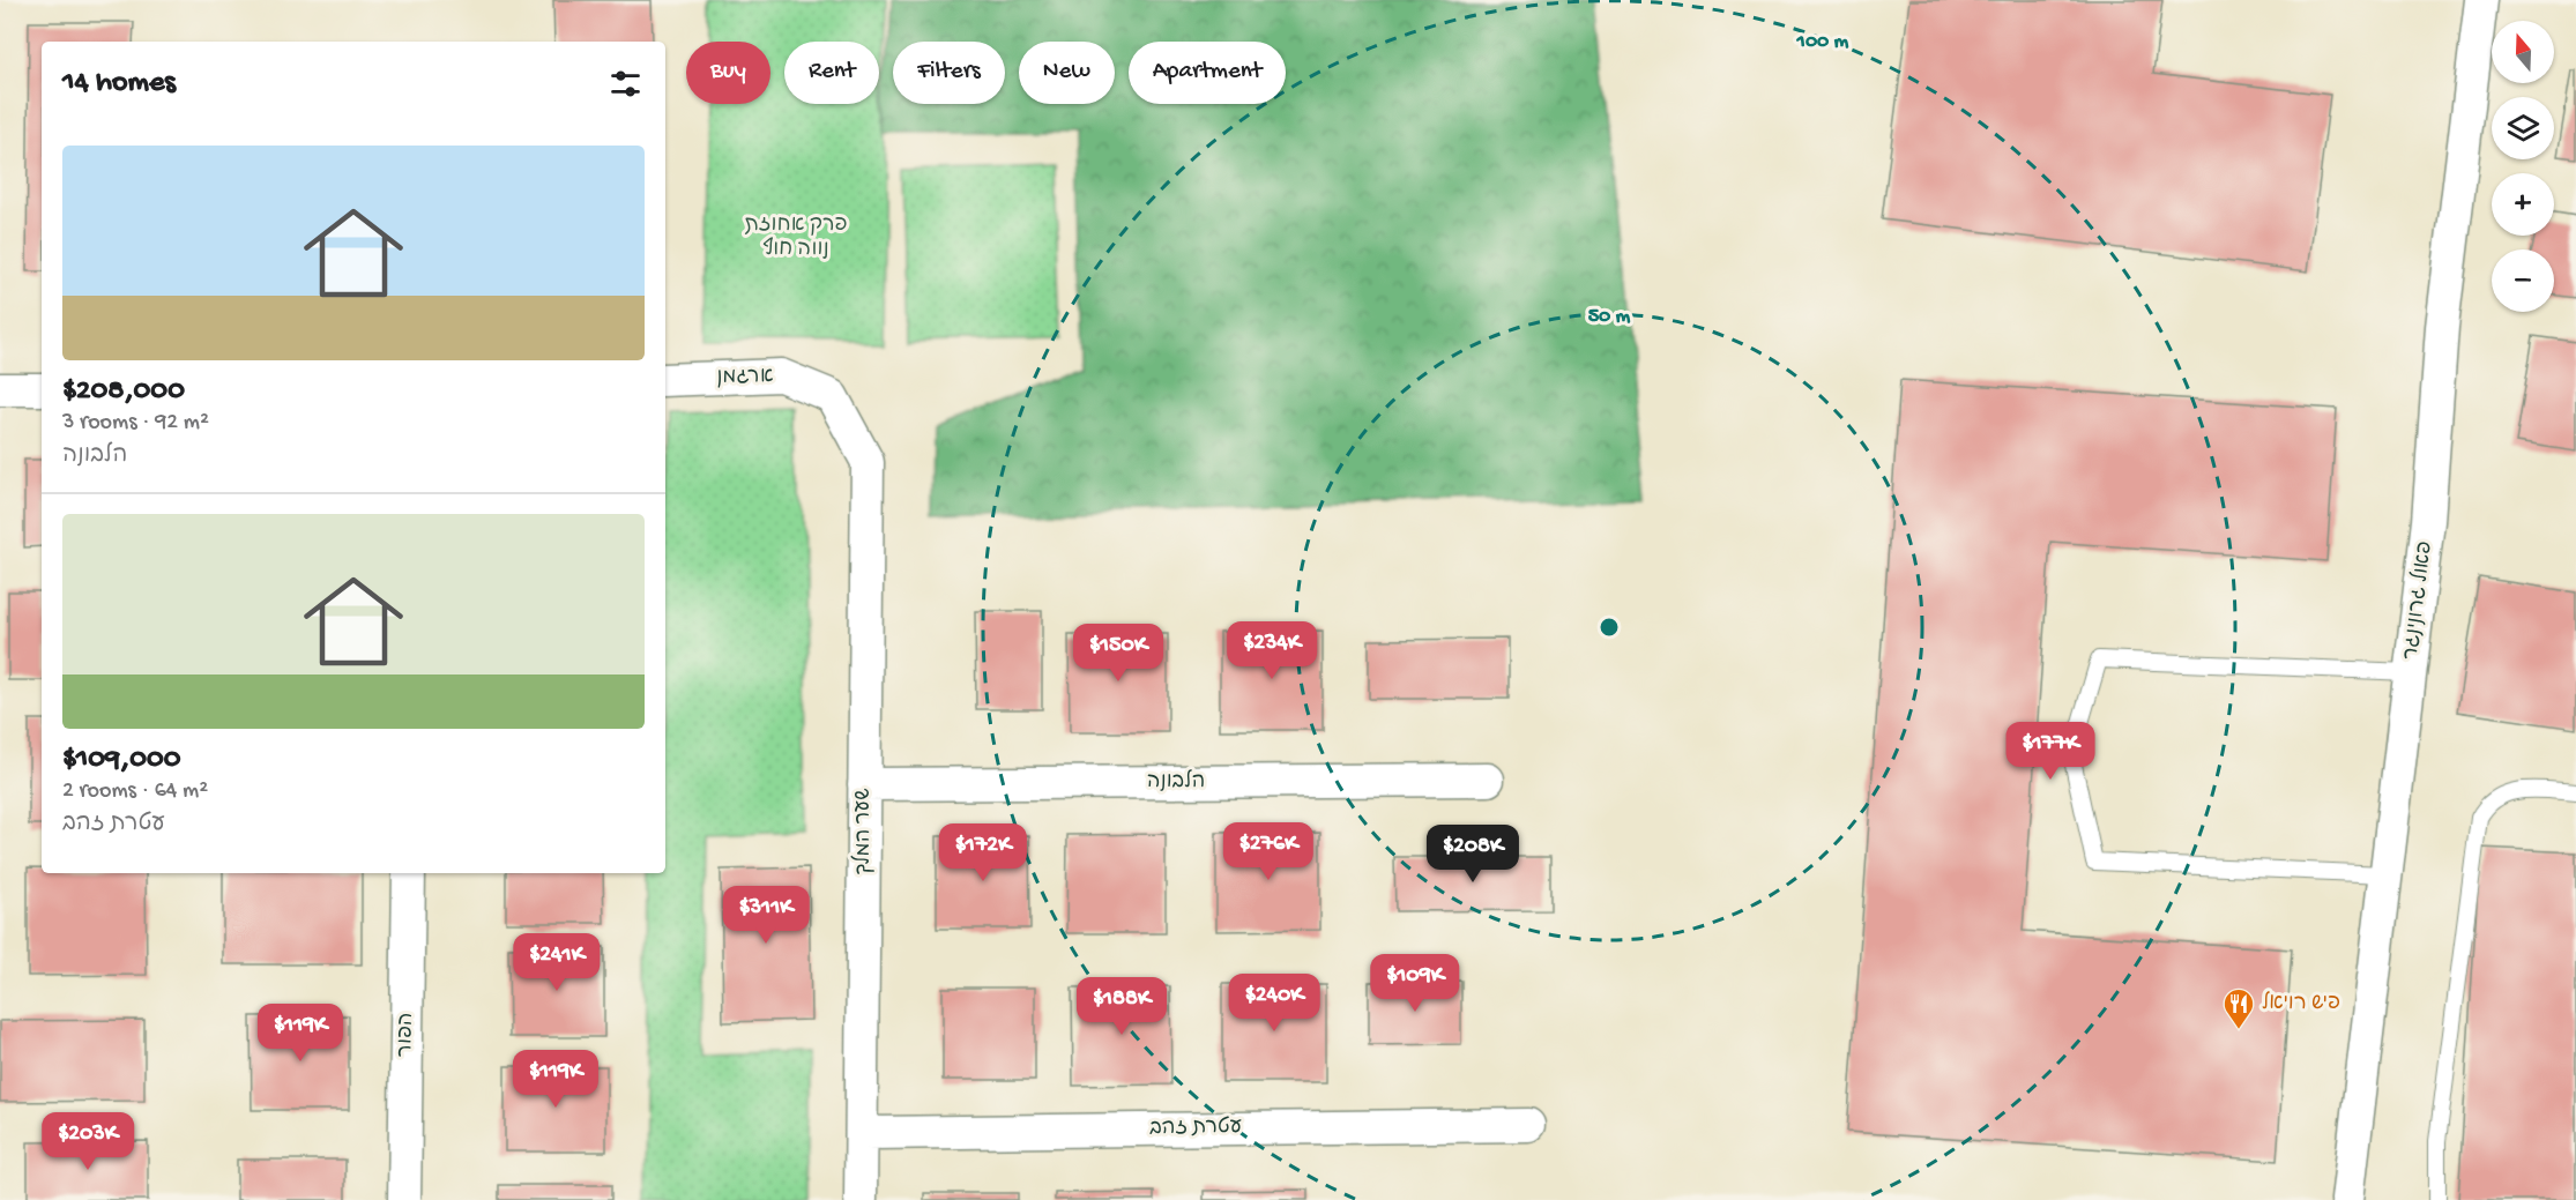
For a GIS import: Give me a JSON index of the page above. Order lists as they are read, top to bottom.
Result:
{
  "streets": {
    "street": [
      "ארגמן",
      "פאול גרונינגר",
      "הלבונה",
      "שער המלך",
      "הפור",
      "עטרת זהב"
    ]
  },
  "crossings": [
    ["ארגמן", "שער המלך"],
    ["הלבונה", "שער המלך"],
    ["שער המלך", "עטרת זהב"]
  ],
  "parks": ["פרק אחוזת נווה חוף"],
  "places": {
    "restaurant": ["פיש רויאל"]
  },
  "north": "top",
  "page": {
    "map_buttons": ["+", "−"],
    "chip": [
      "Buy",
      "Rent",
      "Filters",
      "New",
      "Apartment"
    ],
    "heading": "14 homes",
    "list": [
      {
        "name": "$208,000",
        "note": "3 rooms · 92 m² · הלבונה"
      },
      {
        "name": "$109,000",
        "note": "2 rooms · 64 m² · עטרת זהב"
      }
    ],
    "price": [
      "$234K",
      "$150K",
      "$177K",
      "$276K",
      "$172K",
      "$208K",
      "$311K",
      "$241K",
      "$109K",
      "$240K",
      "$188K",
      "$119K",
      "$119K",
      "$203K"
    ]
  },
  "rings": ["100 m", "50 m"]
}
